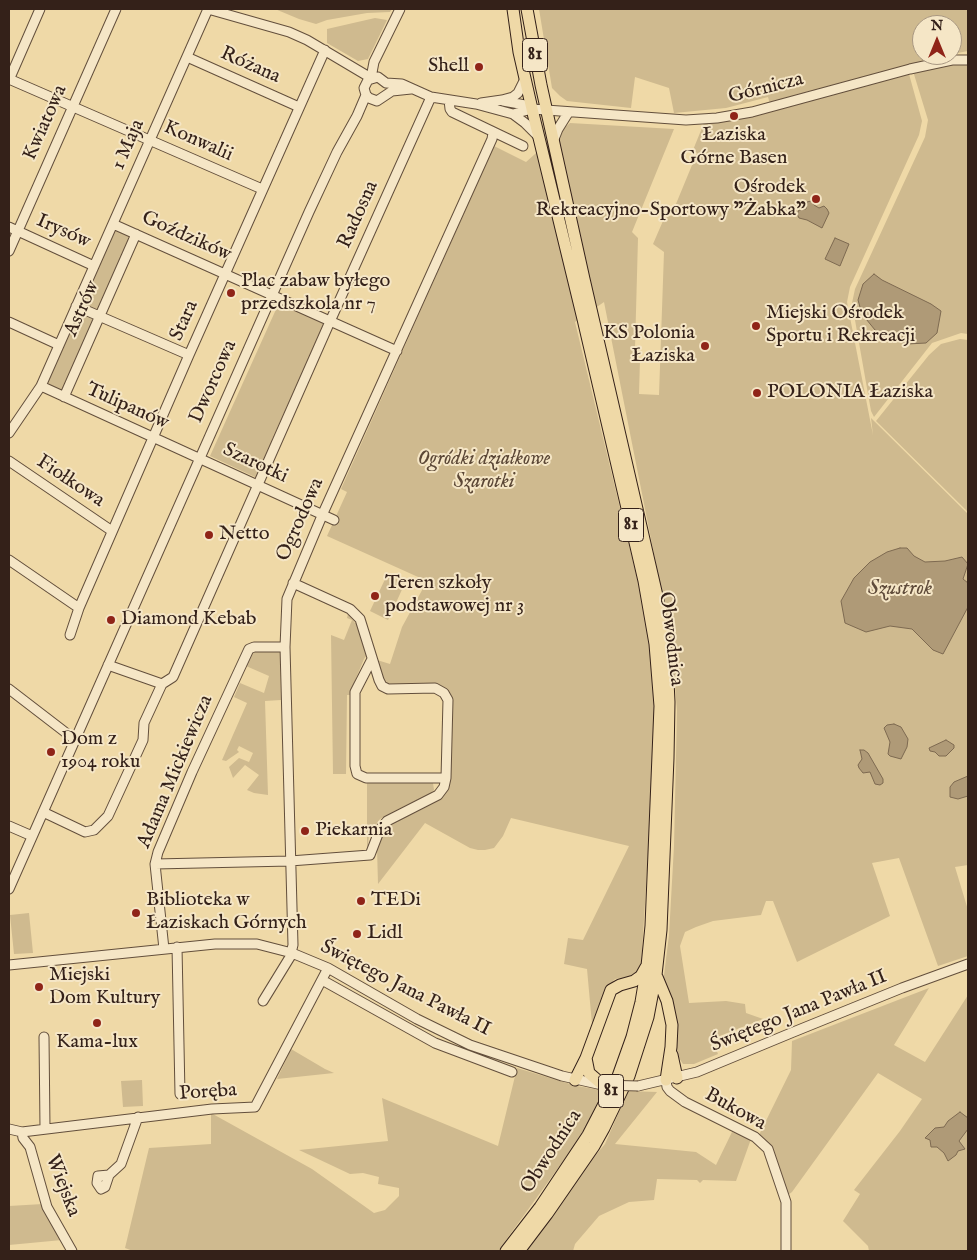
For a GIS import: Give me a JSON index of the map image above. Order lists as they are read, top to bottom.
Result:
{
  "streets": {
    "main road": ["81", "Obwodnica"],
    "street": [
      "Różana",
      "Górnicza",
      "Kwiatowa",
      "Konwalii",
      "1 Maja",
      "Radosna",
      "Irysów",
      "Goździków",
      "Astrów",
      "Stara",
      "Dworcowa",
      "Tulipanów",
      "Szarotki",
      "Fiołkowa",
      "Ogrodowa",
      "Adama Mickiewicza",
      "Świętego Jana Pawła II",
      "Poręba",
      "Bukowa",
      "Wiejska"
    ]
  },
  "crossings": [
    ["Różana", "1 Maja"],
    ["Różana", "Stara"],
    ["Górnicza", "Obwodnica"],
    ["Kwiatowa", "Konwalii"],
    ["Kwiatowa", "Irysów"],
    ["Konwalii", "1 Maja"],
    ["Konwalii", "Stara"],
    ["1 Maja", "Irysów"],
    ["1 Maja", "Goździków"],
    ["1 Maja", "Stara"],
    ["1 Maja", "Dworcowa"],
    ["1 Maja", "Tulipanów"],
    ["Radosna", "Goździków"],
    ["Radosna", "Szarotki"],
    ["Goździków", "Astrów"],
    ["Goździków", "Stara"],
    ["Goździków", "Dworcowa"],
    ["Goździków", "Ogrodowa"],
    ["Astrów", "Tulipanów"],
    ["Stara", "Tulipanów"],
    ["Stara", "Fiołkowa"],
    ["Dworcowa", "Tulipanów"],
    ["Dworcowa", "Szarotki"],
    ["Tulipanów", "Szarotki"],
    ["Szarotki", "Ogrodowa"],
    ["Ogrodowa", "Adama Mickiewicza"],
    ["Ogrodowa", "Świętego Jana Pawła II"],
    ["Adama Mickiewicza", "Świętego Jana Pawła II"],
    ["Świętego Jana Pawła II", "Poręba"],
    ["Świętego Jana Pawła II", "Bukowa"],
    ["Poręba", "Wiejska"]
  ],
  "water": ["Szustrok"],
  "parks": ["Ogródki działkowe Szarotki"],
  "places": [
    "Shell",
    "Łaziska Górne Basen",
    "Ośrodek Rekreacyjno-Sportowy \"Żabka\"",
    "Plac zabaw byłego przedszkola nr 7",
    "Miejski Ośrodek Sportu i Rekreacji",
    "KS Polonia Łaziska",
    "POLONIA Łaziska",
    "Netto",
    "Teren szkoły podstawowej nr 3",
    "Diamond Kebab",
    "Dom z 1904 roku",
    "Piekarnia",
    "TEDi",
    "Biblioteka w Łaziskach Górnych",
    "Lidl",
    "Miejski Dom Kultury",
    "Kama-lux"
  ],
  "north": "top"
}
